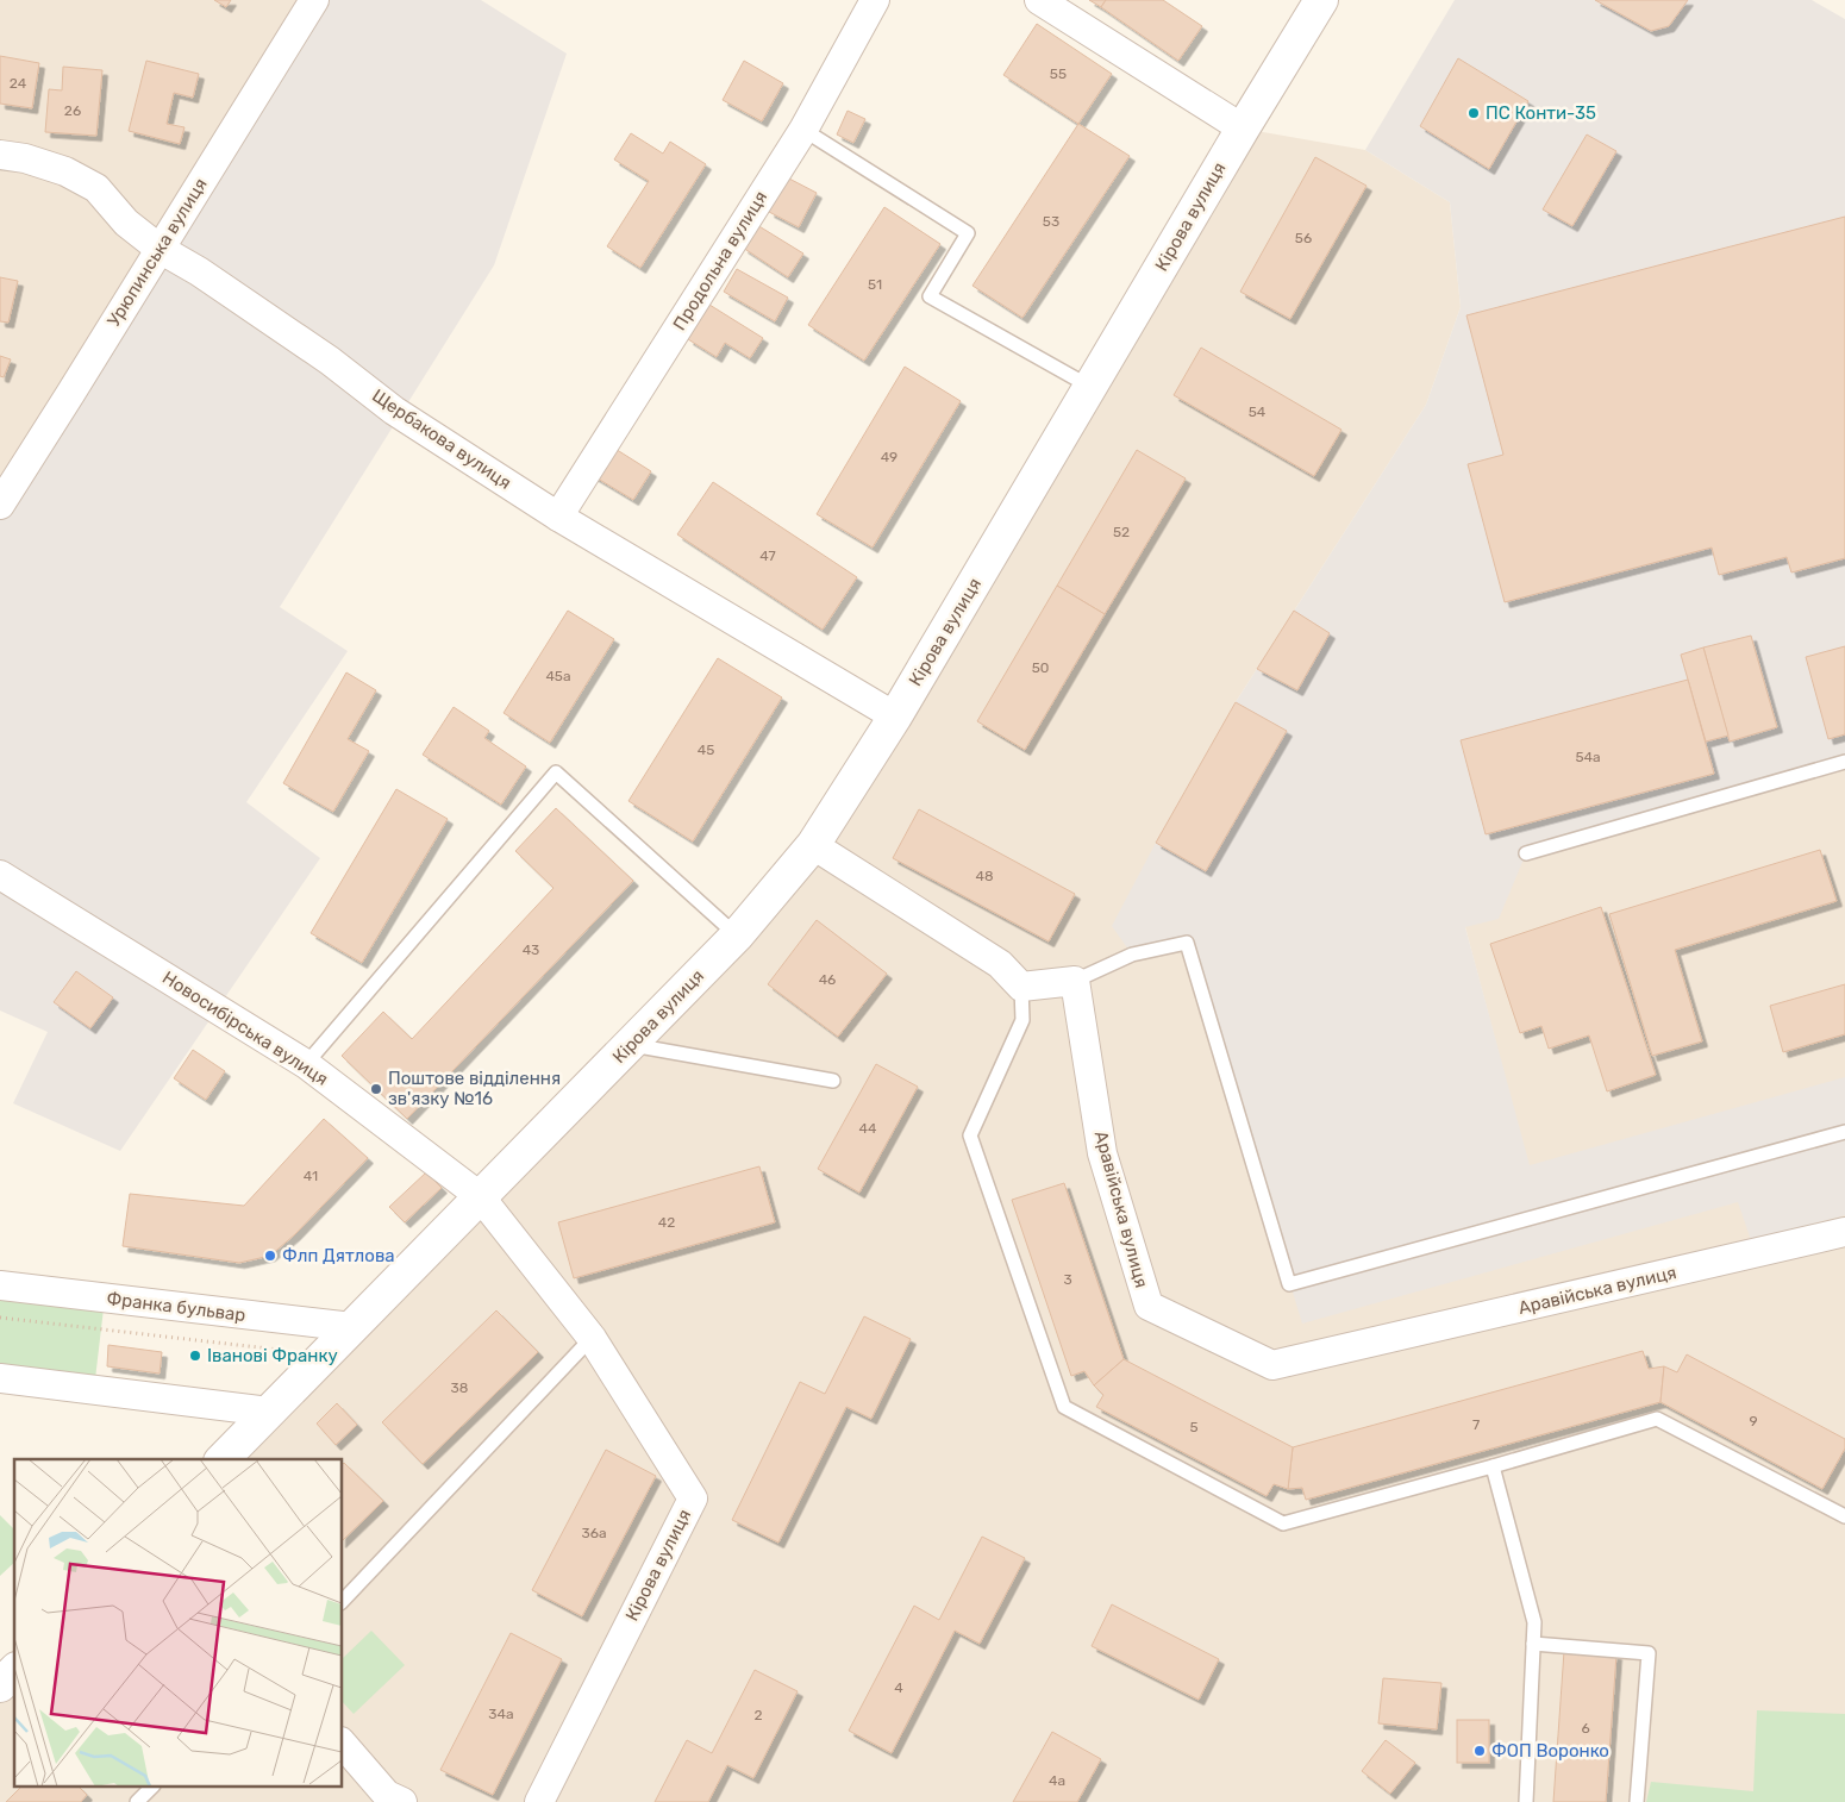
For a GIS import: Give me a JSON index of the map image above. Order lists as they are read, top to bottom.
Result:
{
  "streets": {
    "street": [
      "Кірова вулиця",
      "Урюпинська вулиця",
      "Продольна вулиця",
      "Щербакова вулиця",
      "Новосибірська вулиця",
      "Аравійська вулиця",
      "Франка бульвар"
    ]
  },
  "crossings": [
    ["Кірова вулиця", "Щербакова вулиця"],
    ["Кірова вулиця", "Новосибірська вулиця"],
    ["Кірова вулиця", "Франка бульвар"],
    ["Урюпинська вулиця", "Щербакова вулиця"],
    ["Продольна вулиця", "Щербакова вулиця"]
  ],
  "places": [
    "ПС Конти-35",
    "Поштове відділення зв'язку №16",
    "Флп Дятлова",
    "Іванові Франку",
    "ФОП Воронко"
  ],
  "house_numbers": [
    "55",
    "24",
    "26",
    "53",
    "56",
    "51",
    "54",
    "49",
    "52",
    "47",
    "50",
    "45а",
    "45",
    "54а",
    "48",
    "43",
    "46",
    "44",
    "41",
    "42",
    "3",
    "38",
    "9",
    "7",
    "5",
    "36а",
    "4",
    "34а",
    "2",
    "6",
    "4а"
  ]
}
